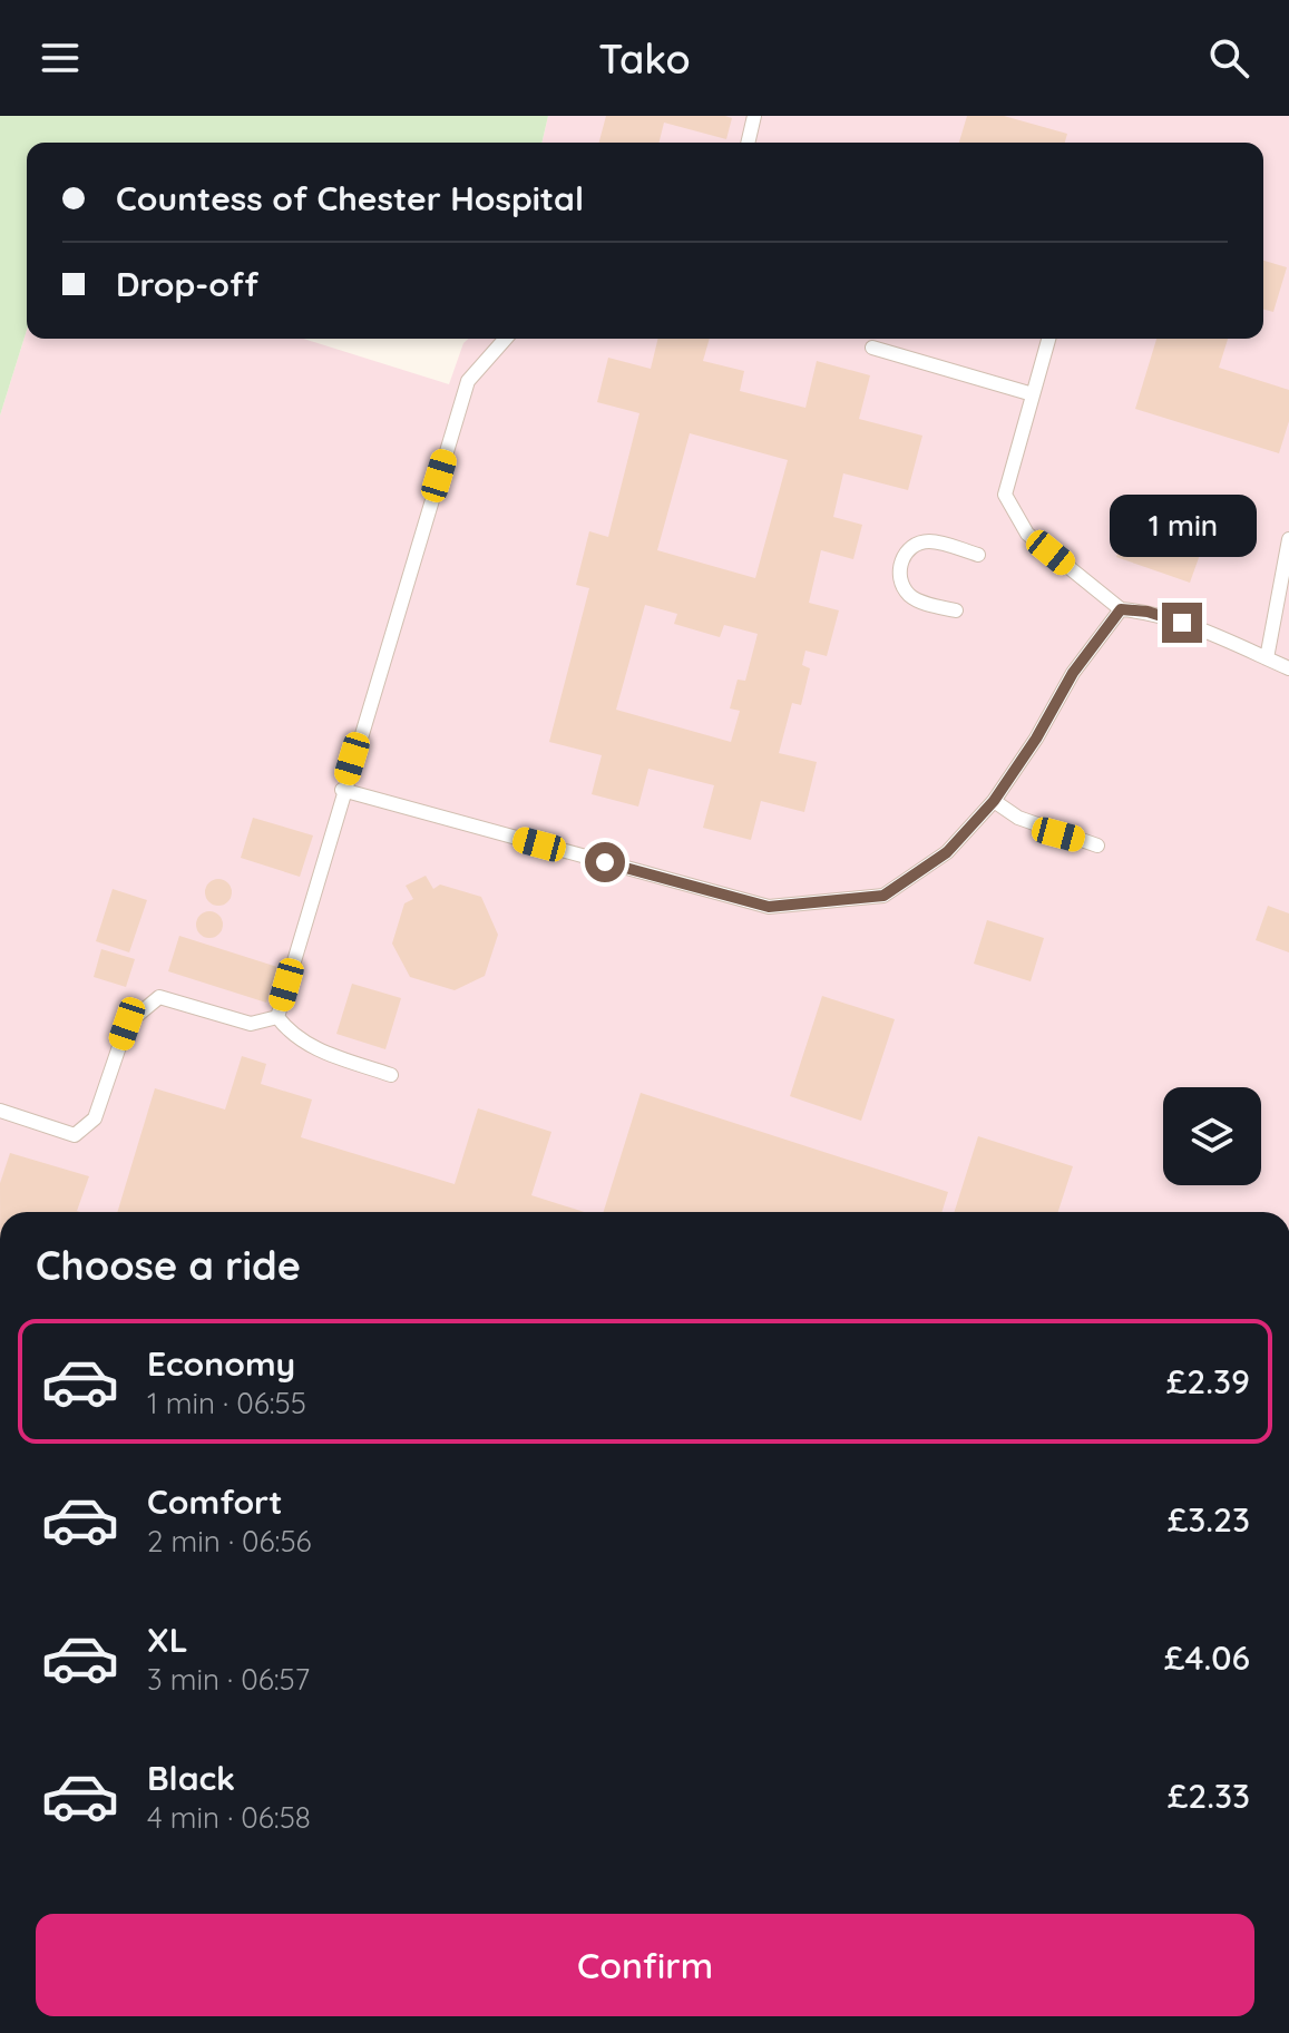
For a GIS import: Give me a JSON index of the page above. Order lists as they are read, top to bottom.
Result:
{
  "page": {
    "header": "Tako",
    "banner": ["Countess of Chester Hospital", "Drop-off"],
    "bubble": "1 min",
    "heading": "Choose a ride",
    "list": [
      {
        "name": "Economy",
        "note": "1 min · 06:55",
        "value": "£2.39"
      },
      {
        "name": "Comfort",
        "note": "2 min · 06:56",
        "value": "£3.23"
      },
      {
        "name": "XL",
        "note": "3 min · 06:57",
        "value": "£4.06"
      },
      {
        "name": "Black",
        "note": "4 min · 06:58",
        "value": "£2.33"
      }
    ],
    "buttons": "Confirm"
  }
}
